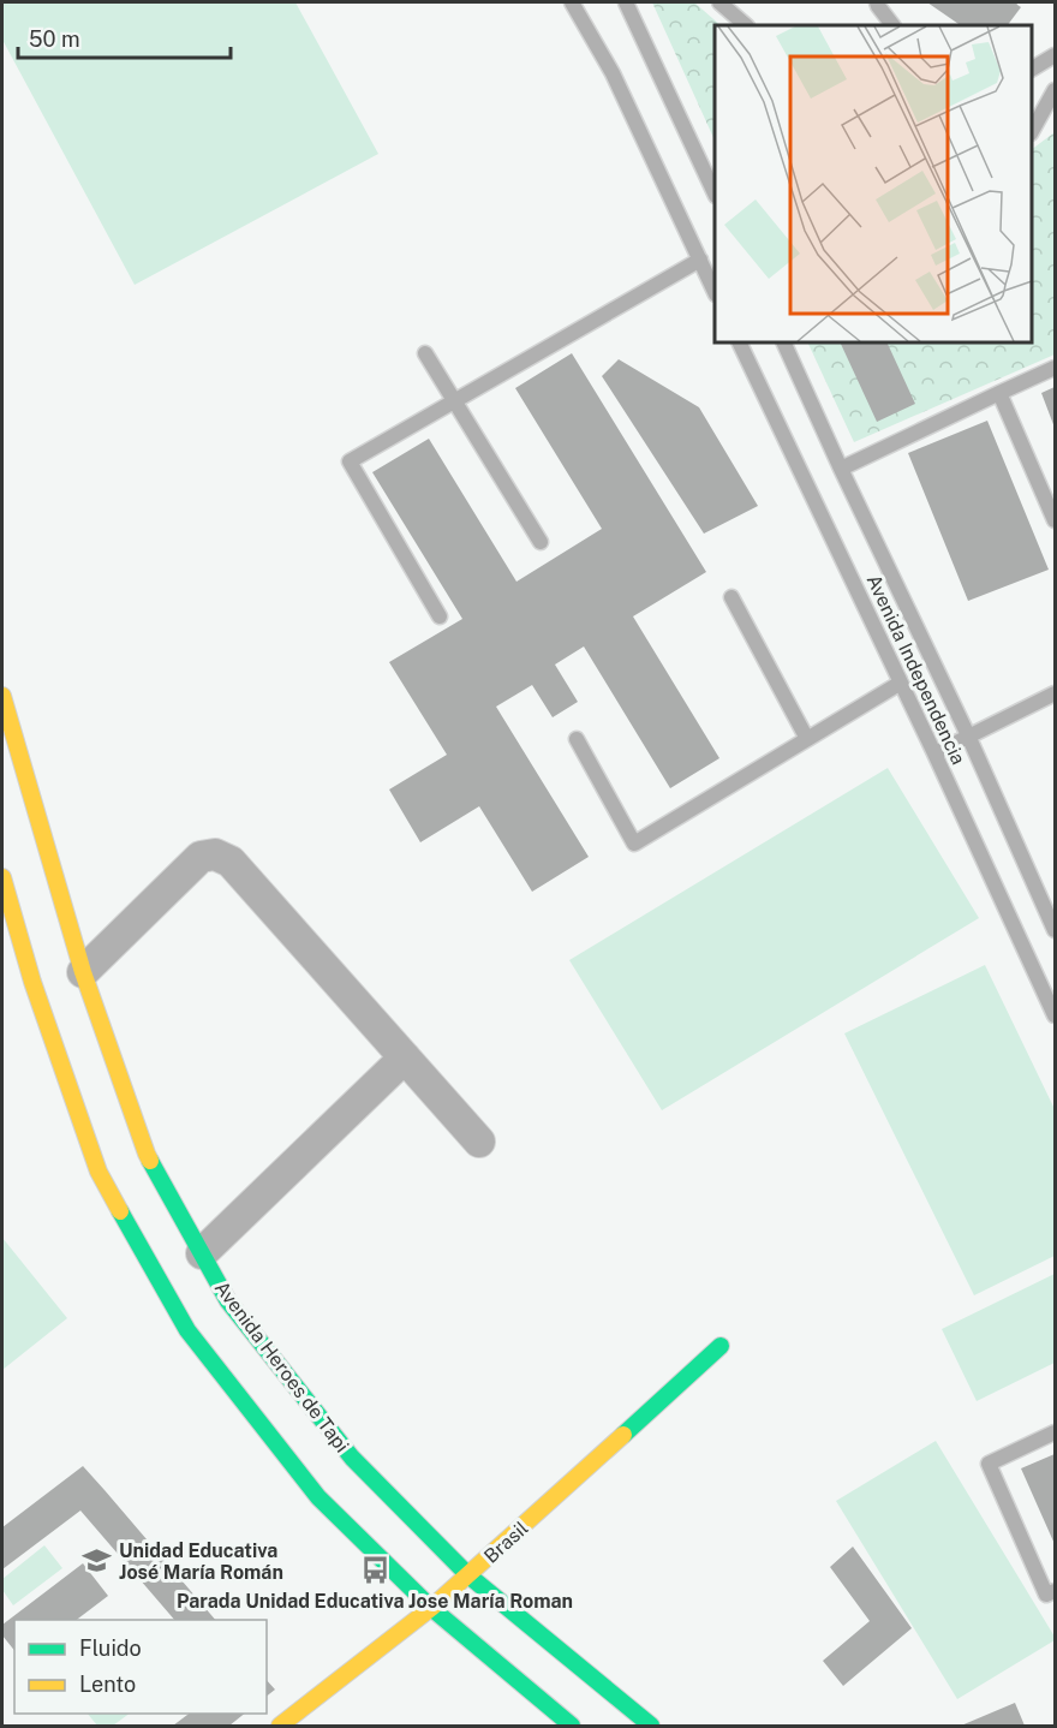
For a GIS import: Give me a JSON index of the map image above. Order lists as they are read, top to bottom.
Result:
{
  "streets": {
    "main road": ["Avenida Heroes de Tapi", "Brasil"],
    "lane": ["Avenida Independencia"]
  },
  "crossings": [
    ["Avenida Heroes de Tapi", "Brasil"]
  ],
  "places": {
    "school or university": ["Unidad Educativa José María Román"],
    "bus stop": ["Parada Unidad Educativa Jose María Roman"]
  },
  "legend": ["Fluido", "Lento"],
  "scale_bar": "50 m"
}
